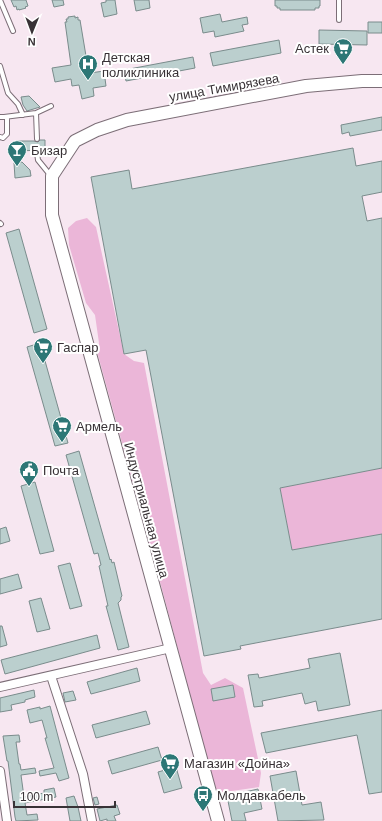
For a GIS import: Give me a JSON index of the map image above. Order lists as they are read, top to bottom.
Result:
{
  "streets": {
    "street": ["улица Тимирязева", "Индустриальная улица"]
  },
  "crossings": [
    ["улица Тимирязева", "Индустриальная улица"]
  ],
  "places": {
    "supermarket": [
      "Астек",
      "Гаспар",
      "Армель",
      "Магазин «Дойна»"
    ],
    "hospital": ["Детская поликлиника"],
    "bar": ["Бизар"],
    "public building": ["Почта"],
    "bus stop": ["Молдавкабель"]
  },
  "scale_bar": "100 m",
  "north": "bottom"
}
